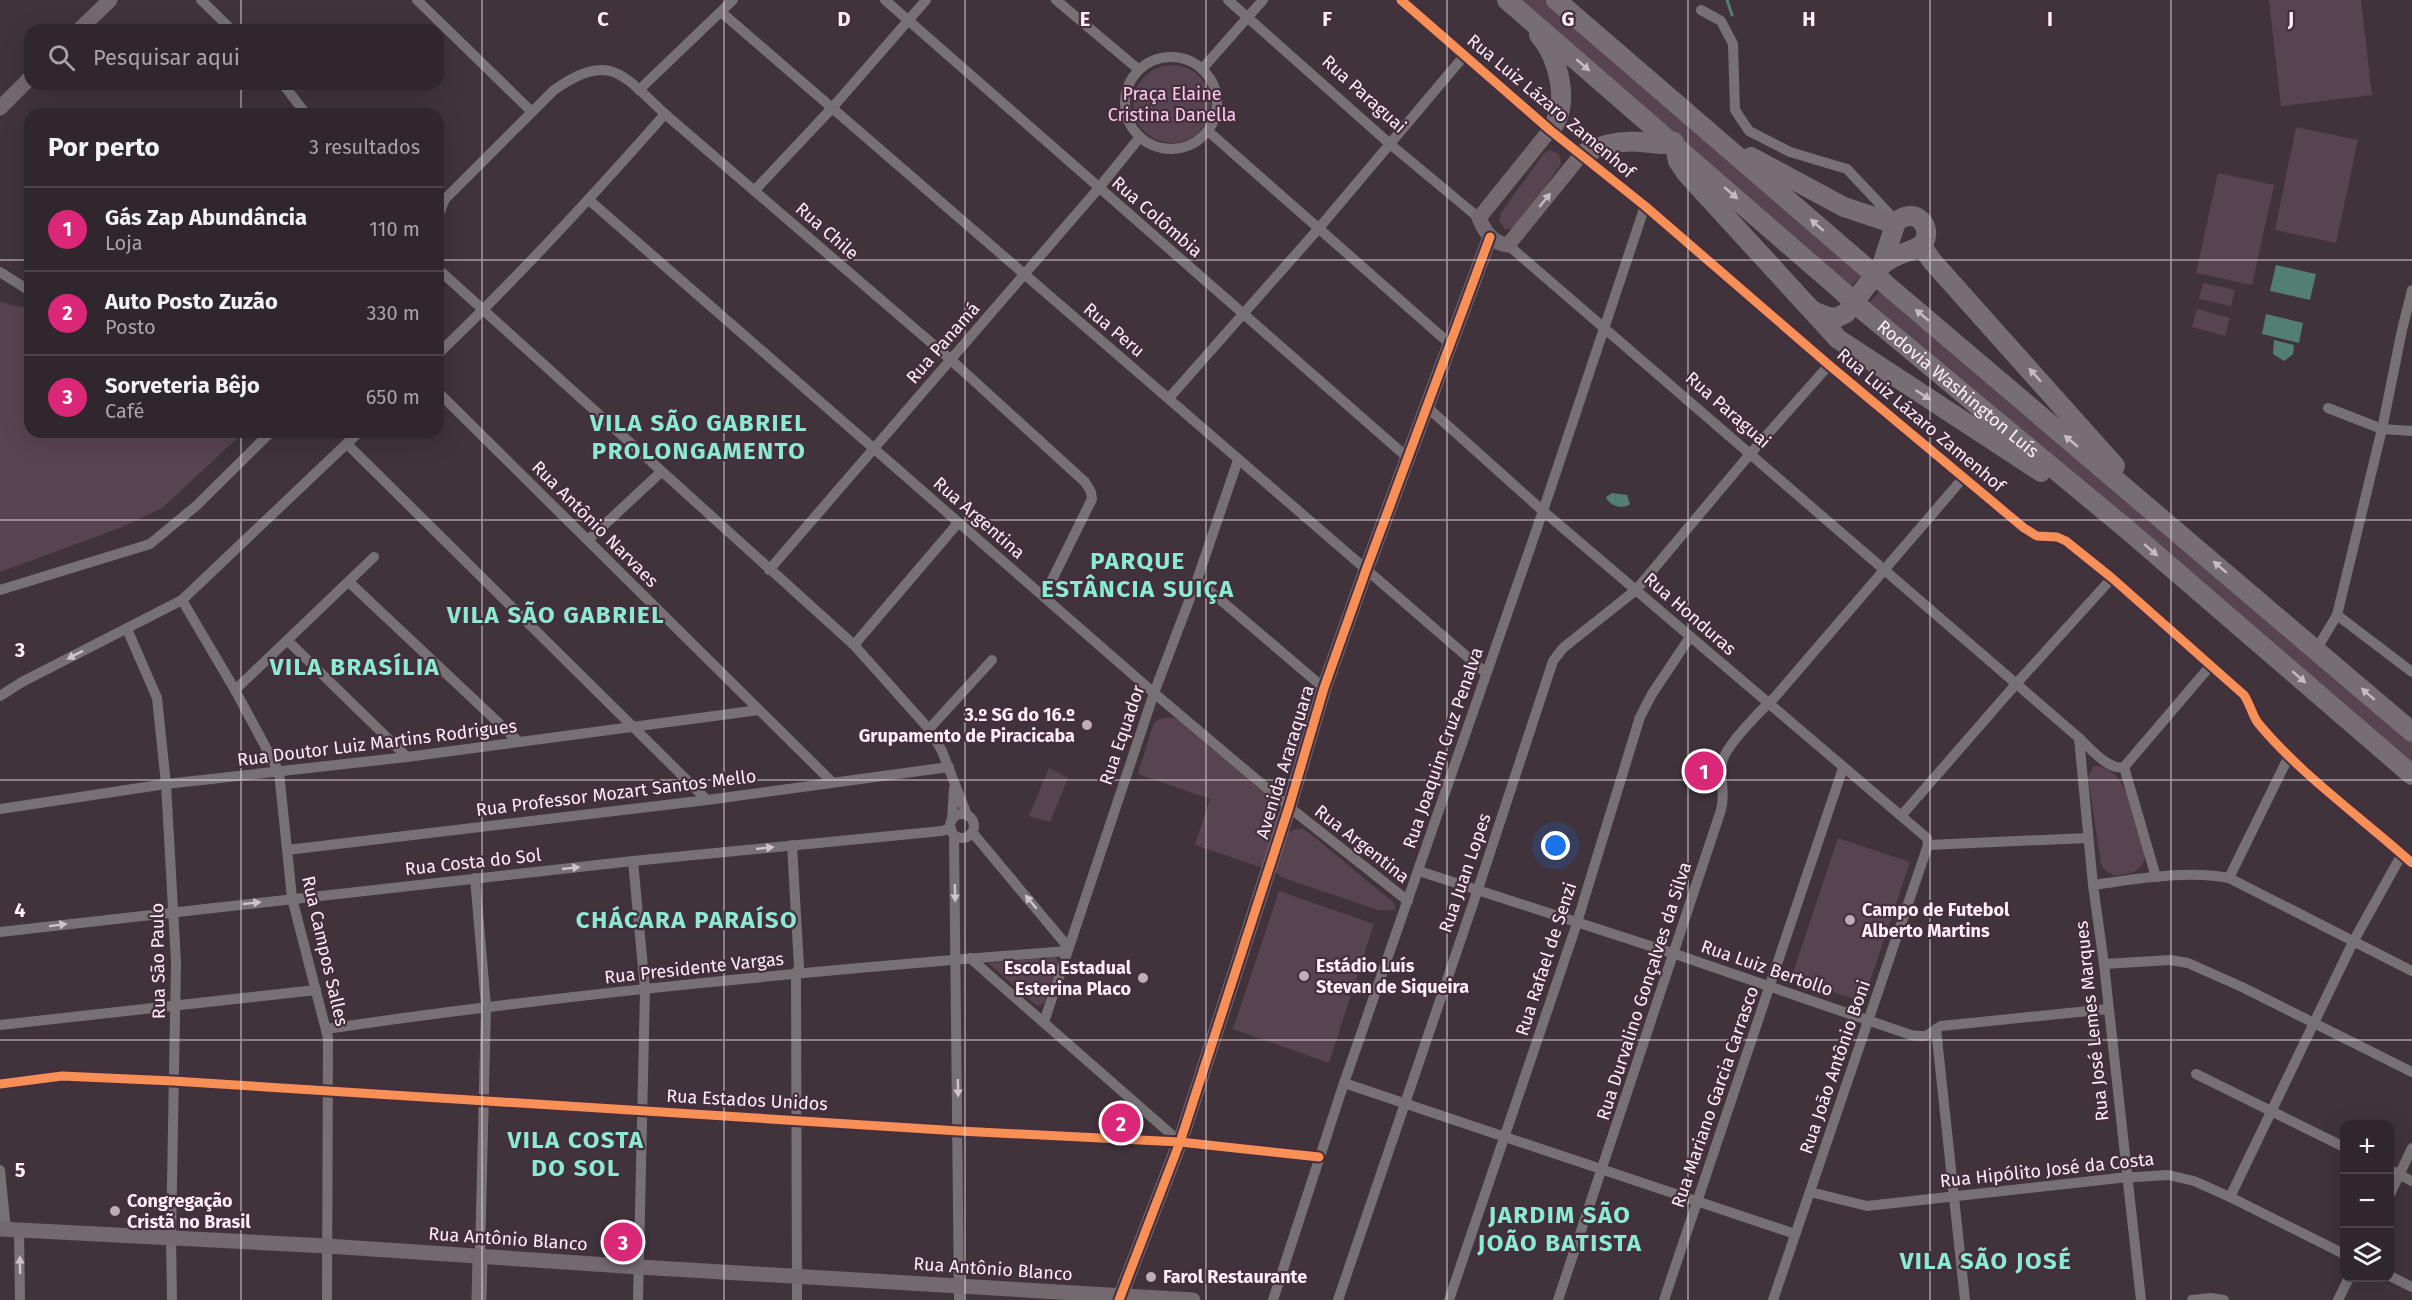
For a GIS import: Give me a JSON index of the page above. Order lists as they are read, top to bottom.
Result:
{
  "streets": {
    "highway": ["Rodovia Washington Luís"],
    "street": [
      "Rua Paraguai",
      "Rua Luiz Lázaro Zamenhof",
      "Rua Colômbia",
      "Rua Chile",
      "Rua Peru",
      "Rua Panamá",
      "Rua Argentina",
      "Rua Antônio Narvaes",
      "Rua Honduras",
      "Rua Equador",
      "Rua Doutor Luiz Martins Rodrigues",
      "Rua Joaquim Cruz Penalva",
      "Avenida Araraquara",
      "Rua Professor Mozart Santos Mello",
      "Rua Costa do Sol",
      "Rua Juan Lopes",
      "Rua Campos Salles",
      "Rua Rafael de Senzi",
      "Rua São Paulo",
      "Rua Presidente Vargas",
      "Rua Luiz Bertollo",
      "Rua Durvalino Gonçalves da Silva",
      "Rua José Lemes Marques",
      "Rua João Antônio Boni",
      "Rua Mariano Garcia Carrasco",
      "Rua Estados Unidos",
      "Rua Hipólito José da Costa",
      "Rua Antônio Blanco"
    ]
  },
  "crossings": [
    ["Rua Paraguai", "Rua Joaquim Cruz Penalva"],
    ["Rua Paraguai", "Avenida Araraquara"],
    ["Rua Paraguai", "Rua Durvalino Gonçalves da Silva"],
    ["Rua Paraguai", "Rua José Lemes Marques"],
    ["Rua Luiz Lázaro Zamenhof", "Rua Joaquim Cruz Penalva"],
    ["Rua Luiz Lázaro Zamenhof", "Rua Durvalino Gonçalves da Silva"],
    ["Rua Colômbia", "Rua Panamá"],
    ["Rua Colômbia", "Avenida Araraquara"],
    ["Rua Chile", "Rua Panamá"],
    ["Rua Chile", "Rua Argentina"],
    ["Rua Peru", "Rua Panamá"],
    ["Rua Peru", "Rua Equador"],
    ["Rua Peru", "Rua Joaquim Cruz Penalva"],
    ["Rua Peru", "Avenida Araraquara"],
    ["Rua Panamá", "Rua Argentina"],
    ["Rua Argentina", "Rua Equador"],
    ["Rua Argentina", "Rua Joaquim Cruz Penalva"],
    ["Rua Argentina", "Avenida Araraquara"],
    ["Rua Antônio Narvaes", "Rua Doutor Luiz Martins Rodrigues"],
    ["Rua Antônio Narvaes", "Rua Professor Mozart Santos Mello"],
    ["Rua Honduras", "Rua Joaquim Cruz Penalva"],
    ["Rua Honduras", "Avenida Araraquara"],
    ["Rua Honduras", "Rua Juan Lopes"],
    ["Rua Honduras", "Rua Rafael de Senzi"],
    ["Rua Honduras", "Rua Durvalino Gonçalves da Silva"],
    ["Rua Honduras", "Rua João Antônio Boni"],
    ["Rua Honduras", "Rua Mariano Garcia Carrasco"],
    ["Rua Equador", "Rua Presidente Vargas"],
    ["Rua Doutor Luiz Martins Rodrigues", "Rua Campos Salles"],
    ["Rua Doutor Luiz Martins Rodrigues", "Rua São Paulo"],
    ["Rua Joaquim Cruz Penalva", "Rua Luiz Bertollo"],
    ["Rua Joaquim Cruz Penalva", "Rua Estados Unidos"],
    ["Avenida Araraquara", "Rua Estados Unidos"],
    ["Avenida Araraquara", "Rua Antônio Blanco"],
    ["Rua Professor Mozart Santos Mello", "Rua Campos Salles"],
    ["Rua Costa do Sol", "Rua Campos Salles"],
    ["Rua Costa do Sol", "Rua São Paulo"],
    ["Rua Juan Lopes", "Rua Luiz Bertollo"],
    ["Rua Campos Salles", "Rua Presidente Vargas"],
    ["Rua Campos Salles", "Rua Estados Unidos"],
    ["Rua Campos Salles", "Rua Antônio Blanco"],
    ["Rua Rafael de Senzi", "Rua Luiz Bertollo"],
    ["Rua São Paulo", "Rua Estados Unidos"],
    ["Rua São Paulo", "Rua Antônio Blanco"],
    ["Rua Luiz Bertollo", "Rua Durvalino Gonçalves da Silva"],
    ["Rua Luiz Bertollo", "Rua José Lemes Marques"],
    ["Rua Luiz Bertollo", "Rua João Antônio Boni"],
    ["Rua Luiz Bertollo", "Rua Mariano Garcia Carrasco"],
    ["Rua José Lemes Marques", "Rua Hipólito José da Costa"],
    ["Rua João Antônio Boni", "Rua Hipólito José da Costa"]
  ],
  "districts": [
    "VILA SÃO GABRIEL PROLONGAMENTO",
    "PARQUE ESTÂNCIA SUIÇA",
    "VILA SÃO GABRIEL",
    "VILA BRASÍLIA",
    "CHÁCARA PARAÍSO",
    "VILA COSTA DO SOL",
    "JARDIM SÃO JOÃO BATISTA",
    "VILA SÃO JOSÉ"
  ],
  "parks": ["Praça Elaine Cristina Danella"],
  "places": [
    "3.º SG do 16.º Grupamento de Piracicaba",
    "Campo de Futebol Alberto Martins",
    "Estádio Luís Stevan de Siqueira",
    "Escola Estadual Esterina Placo",
    "Congregação Cristã no Brasil",
    "Farol Restaurante"
  ],
  "page": {
    "search": "Pesquisar aqui",
    "heading": ["Por perto", "3 resultados"],
    "list": [
      {
        "mark": "1",
        "name": "Gás Zap Abundância",
        "note": "Loja",
        "value": "110 m"
      },
      {
        "mark": "2",
        "name": "Auto Posto Zuzão",
        "note": "Posto",
        "value": "330 m"
      },
      {
        "mark": "3",
        "name": "Sorveteria Bêjo",
        "note": "Café",
        "value": "650 m"
      }
    ],
    "pins": ["1", "2", "3"],
    "map_buttons": ["+", "−"]
  },
  "grid": {
    "columns": [
      "C",
      "D",
      "E",
      "F",
      "G",
      "H",
      "I",
      "J"
    ],
    "rows": ["3", "4", "5"]
  }
}
